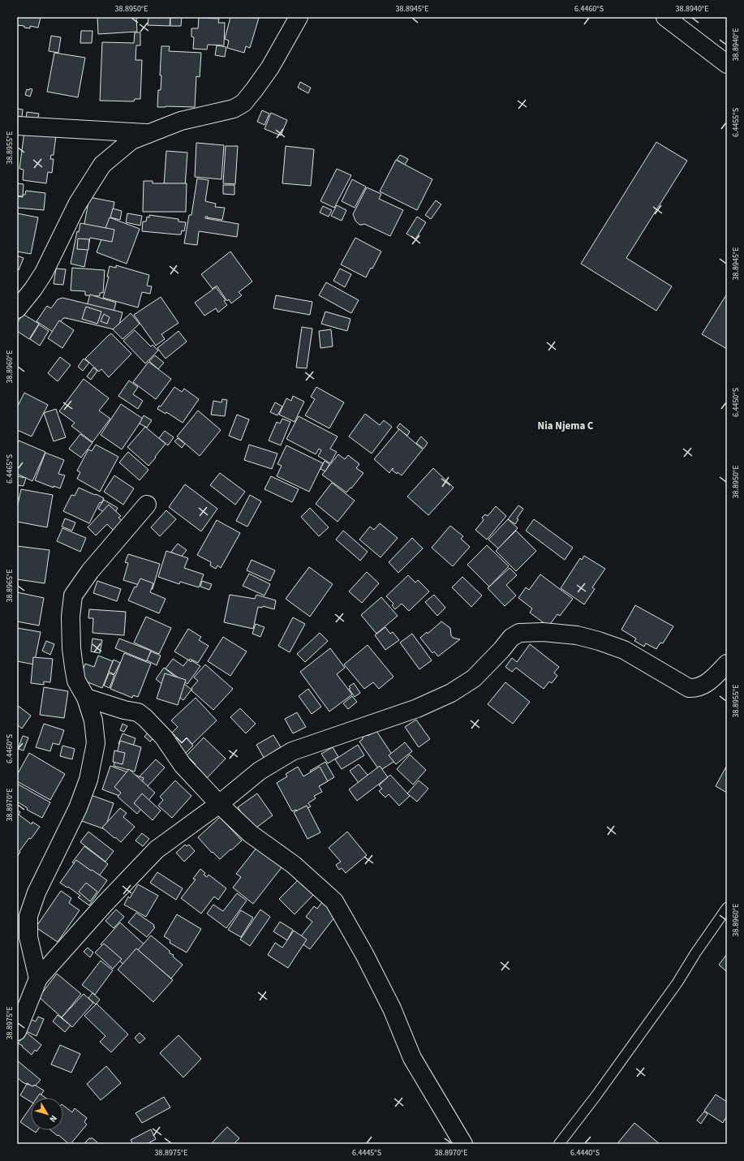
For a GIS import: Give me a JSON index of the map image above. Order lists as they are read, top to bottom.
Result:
{
  "districts": ["Nia Njema C"],
  "north": "bottom right",
  "coordinates": [
    "38.8950°E",
    "38.8945°E",
    "6.4460°S",
    "38.8940°E",
    "6.4455°S",
    "38.8955°E",
    "38.8960°E",
    "6.4450°S",
    "6.4465°S",
    "38.8965°E",
    "38.8970°E",
    "38.8975°E",
    "6.4445°S",
    "6.4440°S"
  ]
}
